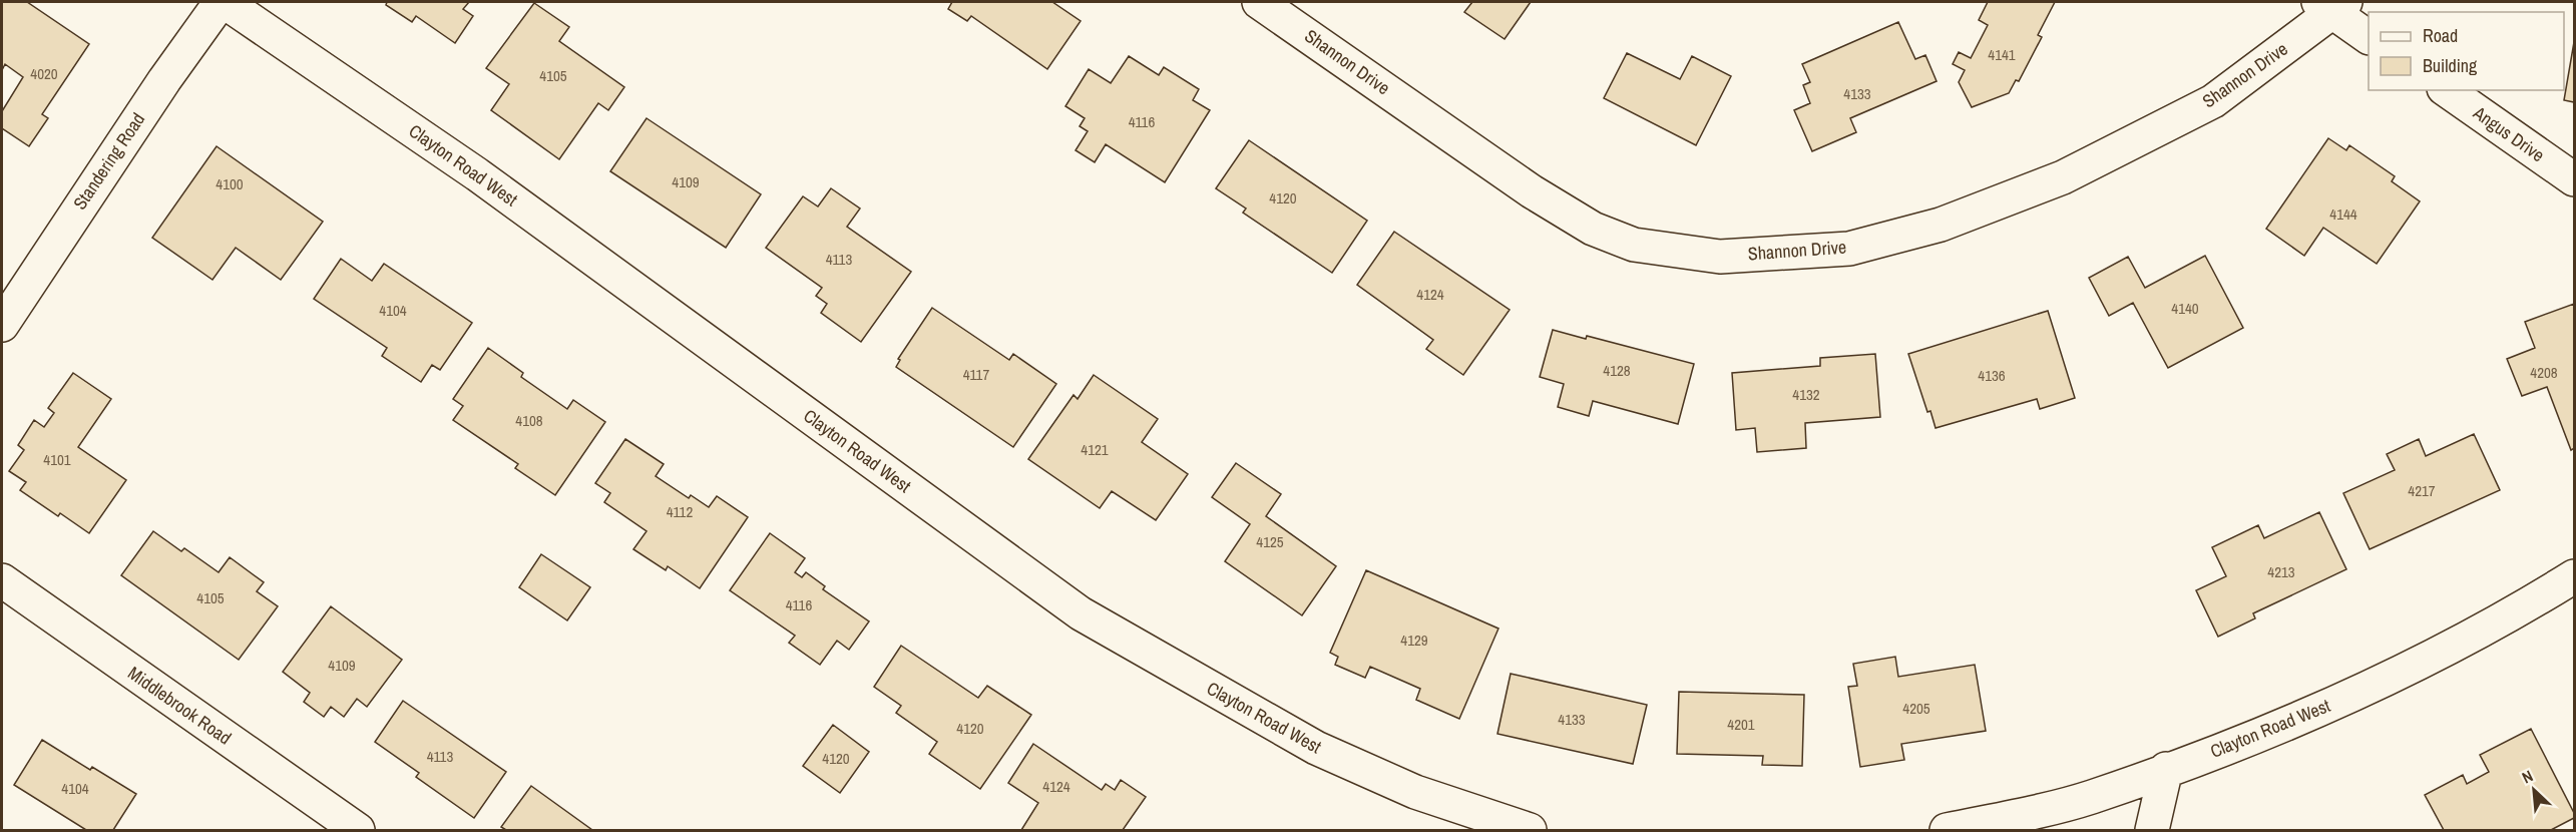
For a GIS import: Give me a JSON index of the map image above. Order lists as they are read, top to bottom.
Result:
{
  "streets": {
    "street": [
      "Shannon Drive",
      "Angus Drive",
      "Standering Road",
      "Clayton Road West",
      "Middlebrook Road"
    ]
  },
  "crossings": [
    ["Standering Road", "Clayton Road West"]
  ],
  "house_numbers": [
    "4141",
    "4020",
    "4105",
    "4133",
    "4116",
    "4109",
    "4100",
    "4120",
    "4144",
    "4113",
    "4124",
    "4140",
    "4104",
    "4128",
    "4208",
    "4117",
    "4136",
    "4132",
    "4108",
    "4121",
    "4101",
    "4217",
    "4112",
    "4125",
    "4213",
    "4105",
    "4116",
    "4129",
    "4109",
    "4205",
    "4133",
    "4201",
    "4120",
    "4113",
    "4120",
    "4124",
    "4104"
  ],
  "legend": ["Road", "Building"],
  "north": "top left"
}
